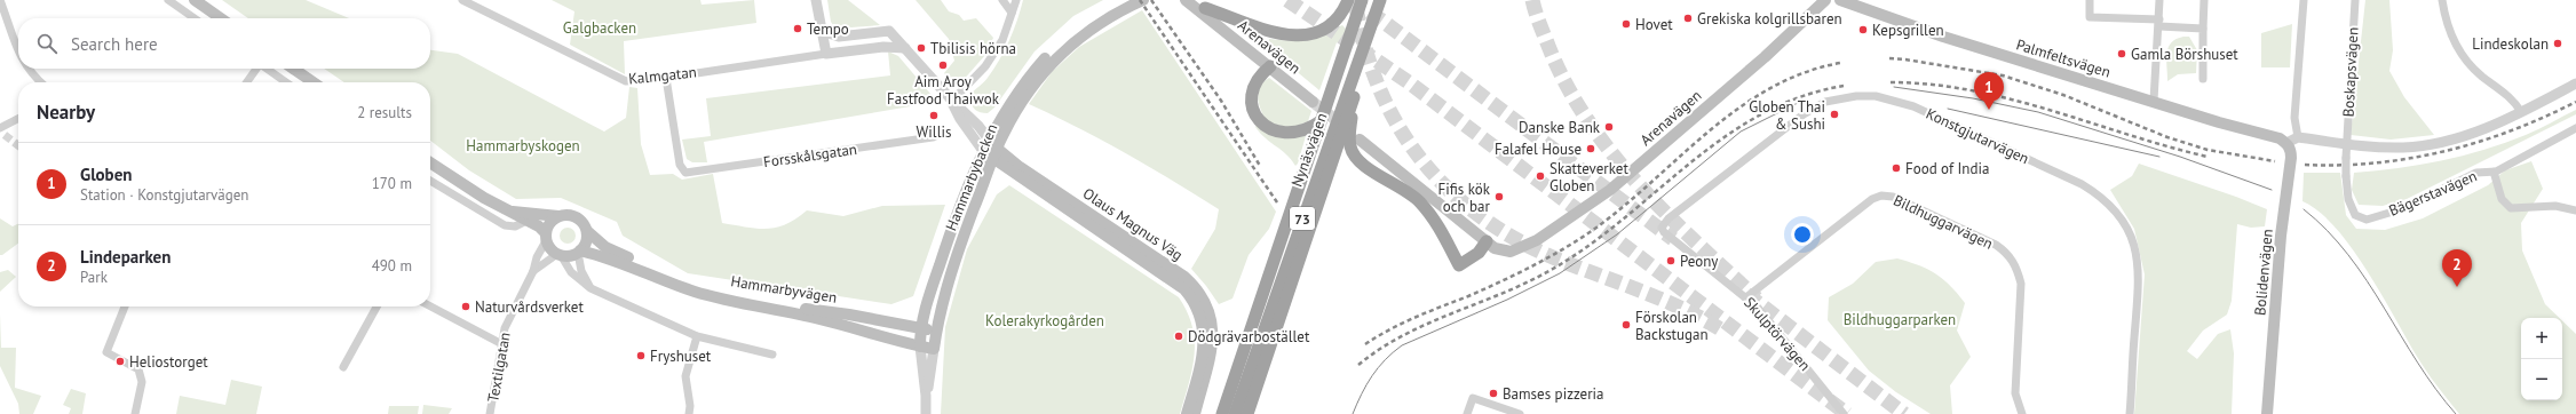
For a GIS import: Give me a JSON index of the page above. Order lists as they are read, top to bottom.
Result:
{
  "streets": {
    "highway": ["Nynäsvägen", "73"],
    "main road": [
      "Arenavägen",
      "Palmfeltsvägen",
      "Hammarbybacken",
      "Olaus Magnus Väg",
      "Bolidenvägen",
      "Hammarbyvägen"
    ],
    "street": [
      "Boskapsvägen",
      "Kalmgatan",
      "Konstgjutarvägen",
      "Forsskålsgatan",
      "Bägerstavägen",
      "Bildhuggarvägen",
      "Skulptörvägen",
      "Textilgatan"
    ]
  },
  "crossings": [
    ["Palmfeltsvägen", "Bolidenvägen"],
    ["Boskapsvägen", "Bägerstavägen"],
    ["Kalmgatan", "Forsskålsgatan"],
    ["Konstgjutarvägen", "Skulptörvägen"],
    ["Hammarbybacken", "Olaus Magnus Väg"],
    ["Hammarbybacken", "Hammarbyvägen"],
    ["Bildhuggarvägen", "Skulptörvägen"],
    ["Hammarbyvägen", "Textilgatan"]
  ],
  "parks": [
    "Galgbacken",
    "Hammarbyskogen",
    "Bildhuggarparken",
    "Kolerakyrkogården"
  ],
  "places": [
    "Grekiska kolgrillsbaren",
    "Hovet",
    "Tempo",
    "Kepsgrillen",
    "Lindeskolan",
    "Tbilisis hörna",
    "Gamla Börshuset",
    "Aim Aroy Fastfood Thaiwok",
    "Globen Thai & Sushi",
    "Willis",
    "Danske Bank",
    "Falafel House",
    "Food of India",
    "Skatteverket Globen",
    "Fifis kök och bar",
    "Peony",
    "Naturvårdsverket",
    "Förskolan Backstugan",
    "Dödgrävarbostället",
    "Fryshuset",
    "Heliostorget",
    "Bamses pizzeria"
  ],
  "page": {
    "search": "Search here",
    "pins": ["1", "2"],
    "heading": ["Nearby", "2 results"],
    "list": [
      {
        "mark": "1",
        "name": "Globen",
        "note": "Station · Konstgjutarvägen",
        "value": "170 m"
      },
      {
        "mark": "2",
        "name": "Lindeparken",
        "note": "Park",
        "value": "490 m"
      }
    ],
    "map_buttons": ["+", "−"]
  }
}
